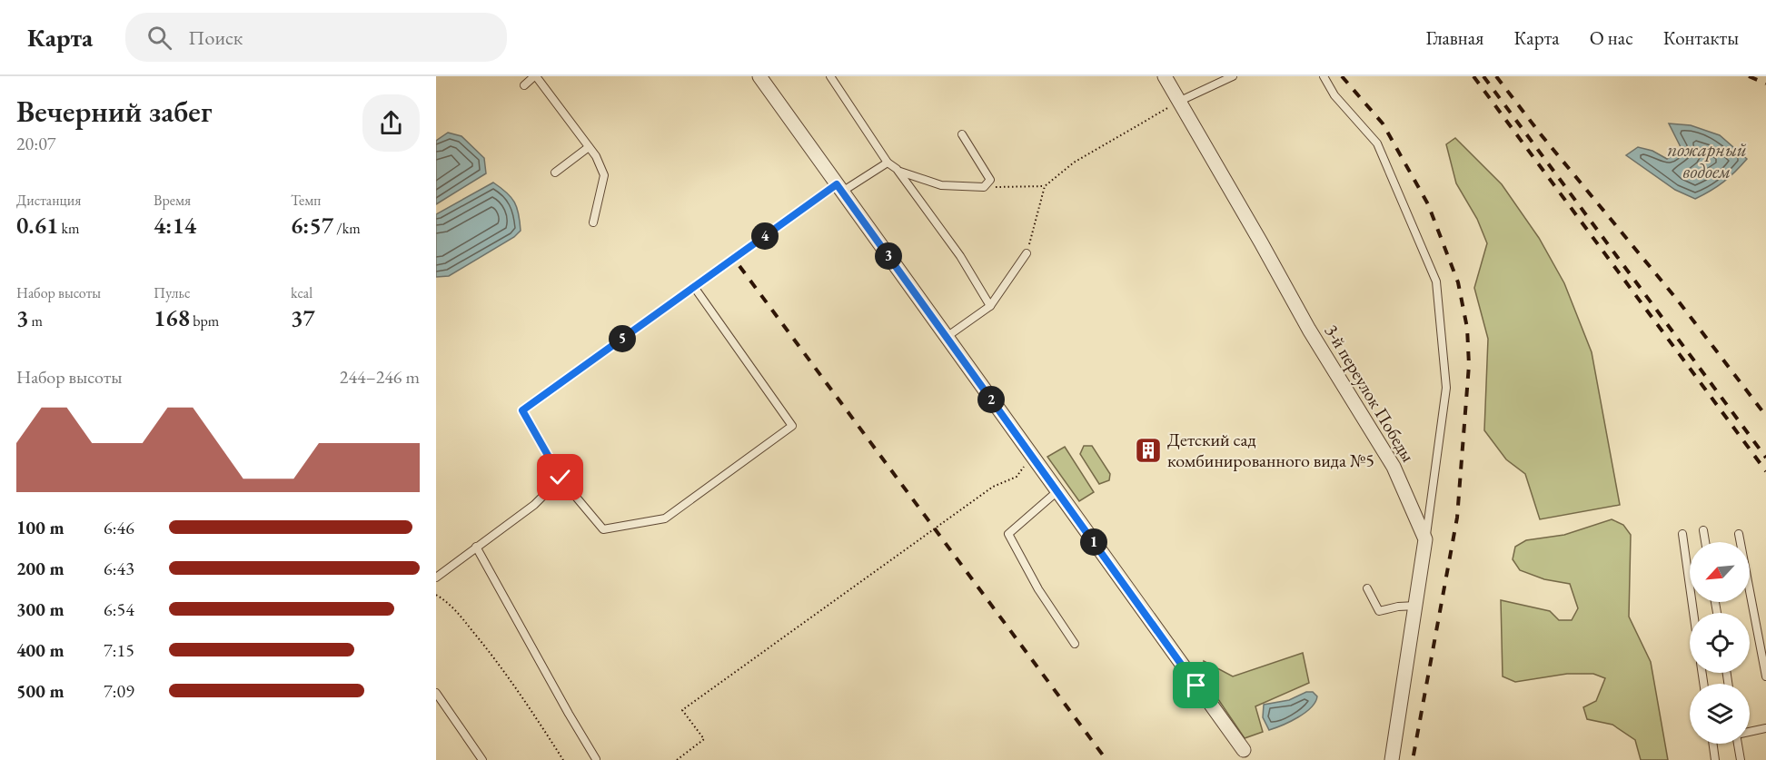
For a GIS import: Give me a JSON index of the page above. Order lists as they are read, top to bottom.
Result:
{
  "streets": {
    "street": ["3-й переулок Победы"]
  },
  "water": ["пожарный водоем"],
  "places": {
    "building": ["Детский сад комбинированного вида №5"]
  },
  "north": "bottom left",
  "page": {
    "header": "Карта",
    "search": "Поиск",
    "nav": [
      "Главная",
      "Карта",
      "О нас",
      "Контакты"
    ],
    "heading": ["Вечерний забег", "20:07"],
    "stats": [
      ["Дистанция", "0.61 km"],
      ["Время", "4:14"],
      ["Темп", "6:57 /km"],
      ["Набор высоты", "3 m"],
      ["Пульс", "168 bpm"],
      ["kcal", "37"]
    ],
    "pins": [
      "4",
      "3",
      "5",
      "2",
      "1"
    ],
    "chart": ["Набор высоты", "244–246 m"],
    "list": [
      {
        "name": "100 m",
        "note": "6:46"
      },
      {
        "name": "200 m",
        "note": "6:43"
      },
      {
        "name": "300 m",
        "note": "6:54"
      },
      {
        "name": "400 m",
        "note": "7:15"
      },
      {
        "name": "500 m",
        "note": "7:09"
      }
    ]
  }
}
